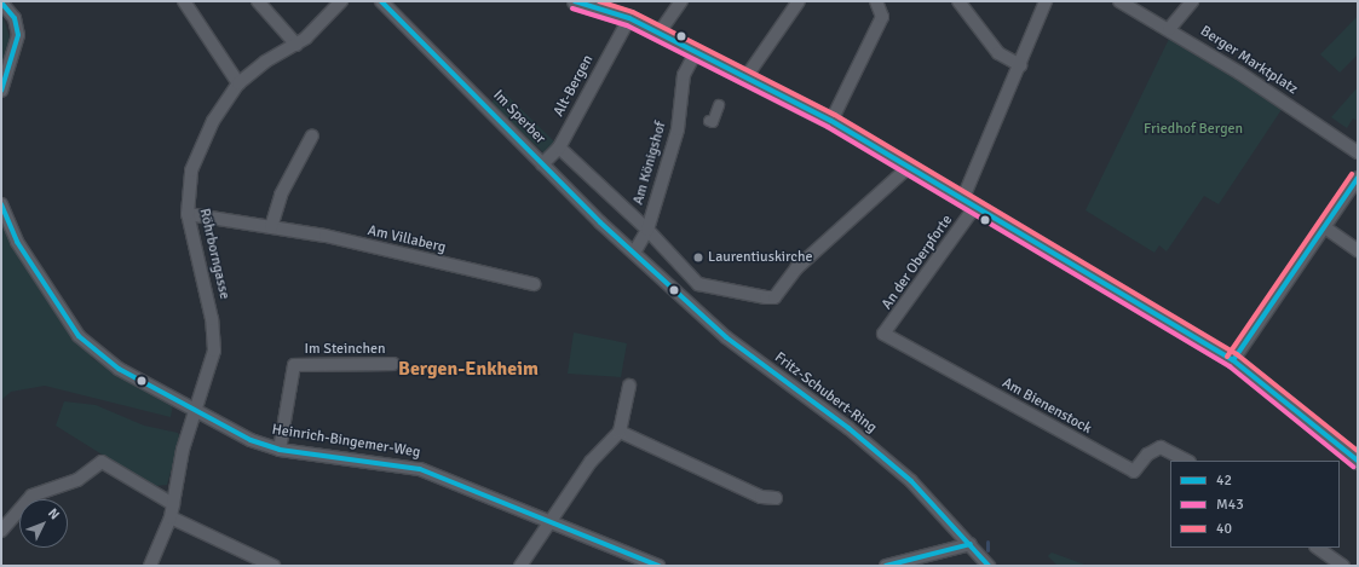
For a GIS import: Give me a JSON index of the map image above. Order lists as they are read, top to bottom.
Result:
{
  "streets": {
    "street": [
      "Berger Marktplatz",
      "Alt-Bergen",
      "Im Sperber",
      "Am Königshof",
      "Am Villaberg",
      "Röhrborngasse",
      "An der Oberpforte",
      "Im Steinchen",
      "Fritz-Schubert-Ring",
      "Am Bienenstock",
      "Heinrich-Bingemer-Weg"
    ]
  },
  "crossings": [
    ["Alt-Bergen", "Im Sperber"],
    ["Im Sperber", "Am Königshof"],
    ["Im Sperber", "Fritz-Schubert-Ring"],
    ["Am Königshof", "Fritz-Schubert-Ring"],
    ["Am Villaberg", "Röhrborngasse"],
    ["Röhrborngasse", "Heinrich-Bingemer-Weg"],
    ["An der Oberpforte", "Am Bienenstock"],
    ["Im Steinchen", "Heinrich-Bingemer-Weg"]
  ],
  "districts": ["Bergen-Enkheim"],
  "parks": ["Friedhof Bergen"],
  "places": ["Laurentiuskirche"],
  "lines": ["transit line 42", "transit line 40", "transit line M43"],
  "legend": ["42", "M43", "40"],
  "north": "top right"
}
